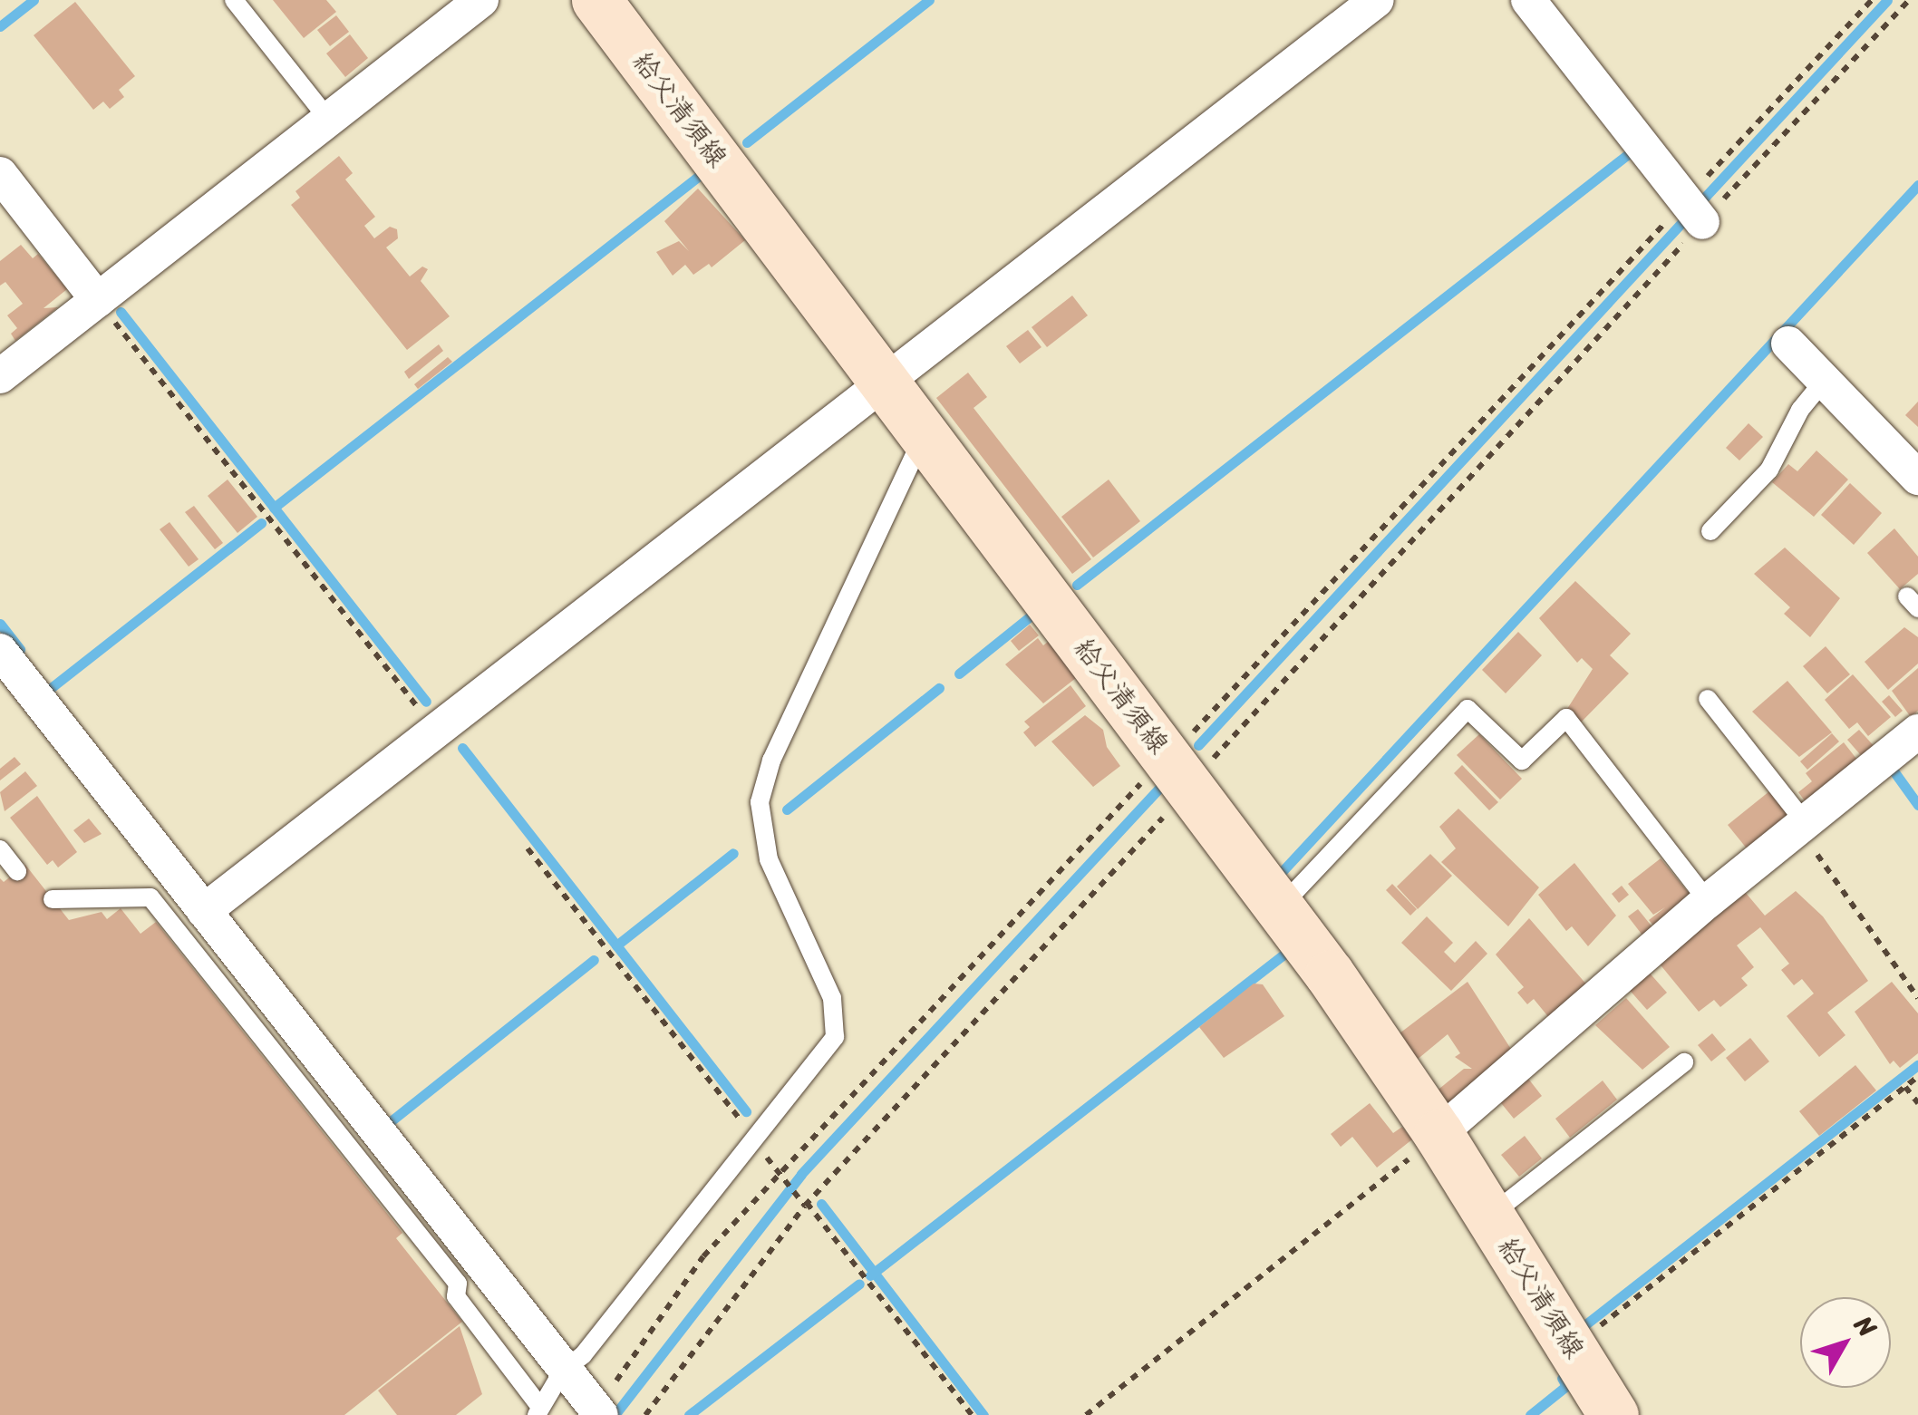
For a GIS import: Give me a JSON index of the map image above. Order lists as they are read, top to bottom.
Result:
{
  "streets": {
    "main road": ["給父清須線"]
  },
  "north": "top right"
}
